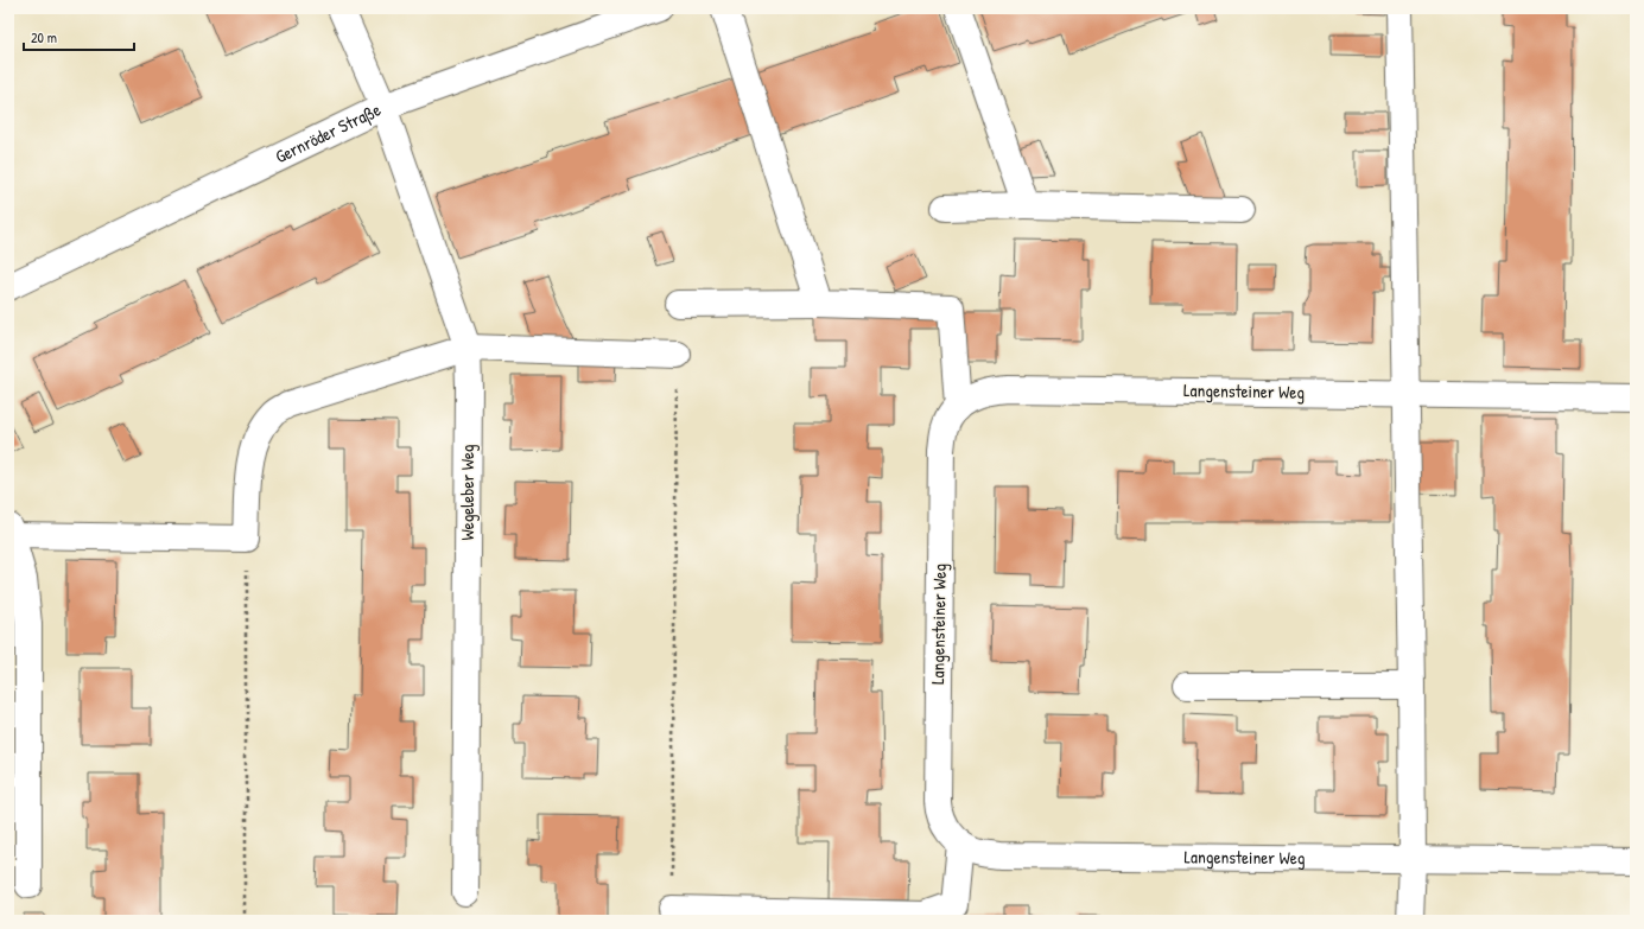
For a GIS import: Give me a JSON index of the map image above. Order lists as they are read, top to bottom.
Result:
{
  "streets": {
    "street": ["Gernröder Straße", "Langensteiner Weg", "Wegeleber Weg"]
  },
  "crossings": [
    ["Gernröder Straße", "Wegeleber Weg"]
  ],
  "scale_bar": "20 m"
}
